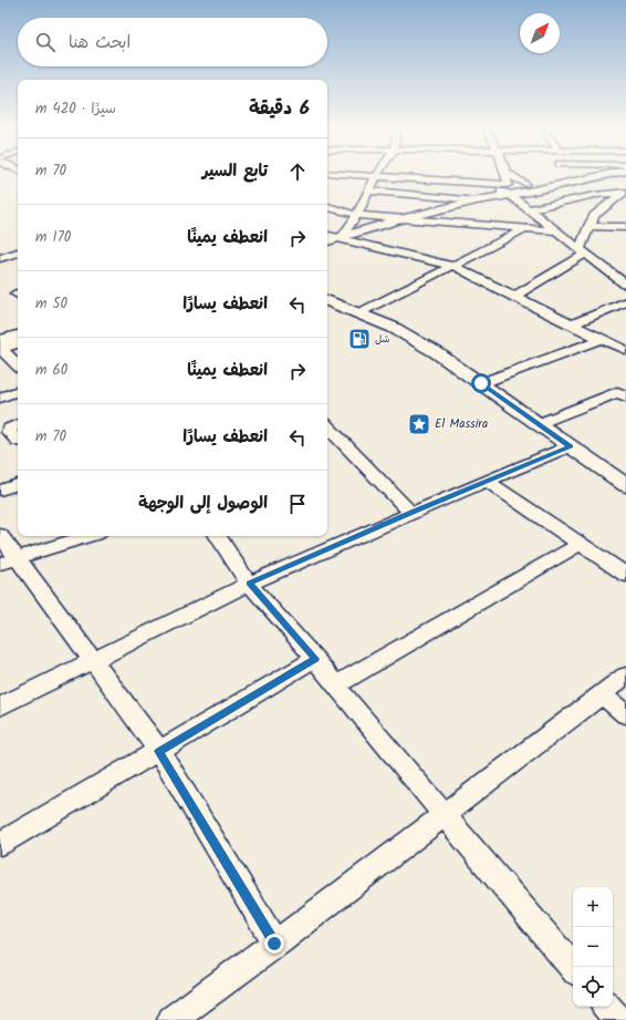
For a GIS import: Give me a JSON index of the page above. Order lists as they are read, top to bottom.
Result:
{
  "places": {
    "fuel station": ["شل"],
    "place": ["El Massira"]
  },
  "north": "top right",
  "page": {
    "search": "ابحث هنا",
    "heading": ["6 دقيقة", "سيرًا · 420 m"],
    "list": [
      ["تابع السير", "70 m"],
      ["انعطف يمينًا", "170 m"],
      ["انعطف يسارًا", "50 m"],
      ["انعطف يمينًا", "60 m"],
      ["انعطف يسارًا", "70 m"],
      "الوصول إلى الوجهة"
    ],
    "map_buttons": ["+", "−"]
  }
}
